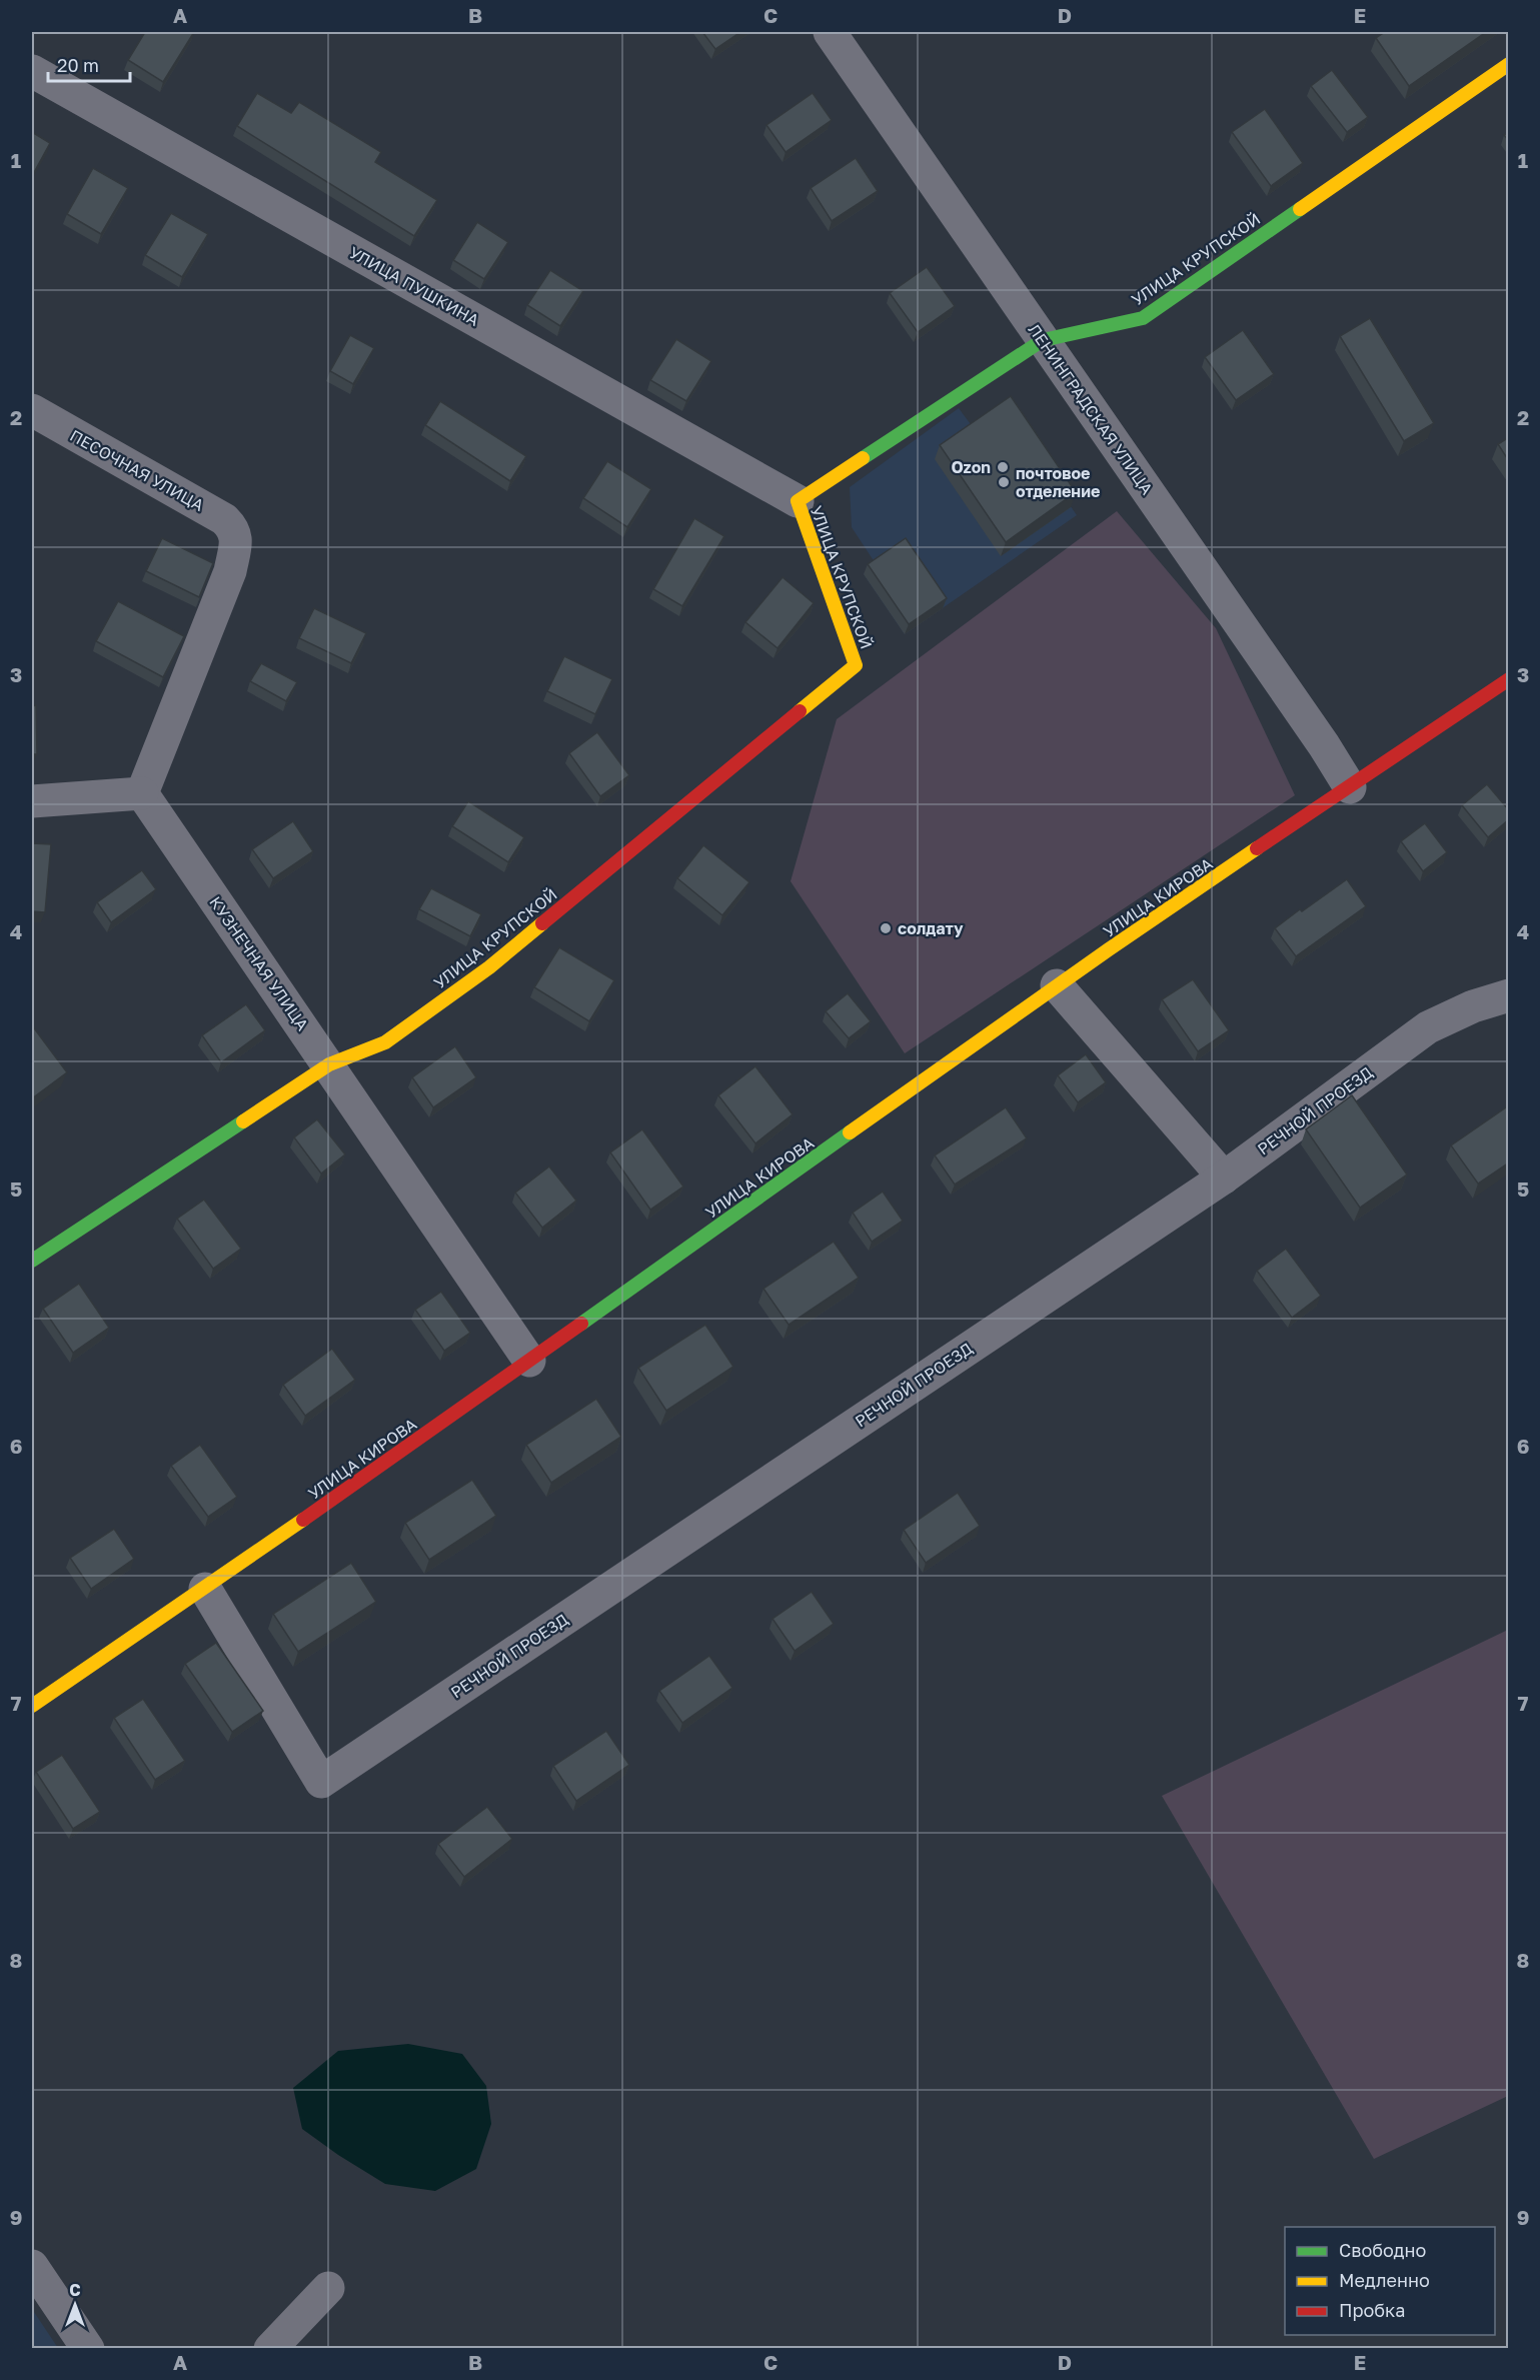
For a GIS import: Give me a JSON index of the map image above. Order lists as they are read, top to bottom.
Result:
{
  "streets": {
    "street": [
      "УЛИЦА КРУПСКОЙ",
      "УЛИЦА ПУШКИНА",
      "ЛЕНИНГРАДСКАЯ УЛИЦА",
      "ПЕСОЧНАЯ УЛИЦА",
      "УЛИЦА КИРОВА",
      "КУЗНЕЧНАЯ УЛИЦА",
      "РЕЧНОЙ ПРОЕЗД"
    ]
  },
  "crossings": [
    ["УЛИЦА КРУПСКОЙ", "УЛИЦА ПУШКИНА"],
    ["УЛИЦА КРУПСКОЙ", "ЛЕНИНГРАДСКАЯ УЛИЦА"],
    ["УЛИЦА КРУПСКОЙ", "КУЗНЕЧНАЯ УЛИЦА"],
    ["ЛЕНИНГРАДСКАЯ УЛИЦА", "УЛИЦА КИРОВА"],
    ["ПЕСОЧНАЯ УЛИЦА", "КУЗНЕЧНАЯ УЛИЦА"],
    ["УЛИЦА КИРОВА", "КУЗНЕЧНАЯ УЛИЦА"],
    ["УЛИЦА КИРОВА", "РЕЧНОЙ ПРОЕЗД"]
  ],
  "places": ["Ozon", "почтовое отделение", "солдату"],
  "legend": ["Свободно", "Медленно", "Пробка"],
  "scale_bar": "20 m",
  "north": "top",
  "grid": {
    "columns": [
      "A",
      "B",
      "C",
      "D",
      "E"
    ],
    "rows": [
      "1",
      "2",
      "3",
      "4",
      "5",
      "6",
      "7",
      "8",
      "9"
    ]
  }
}
